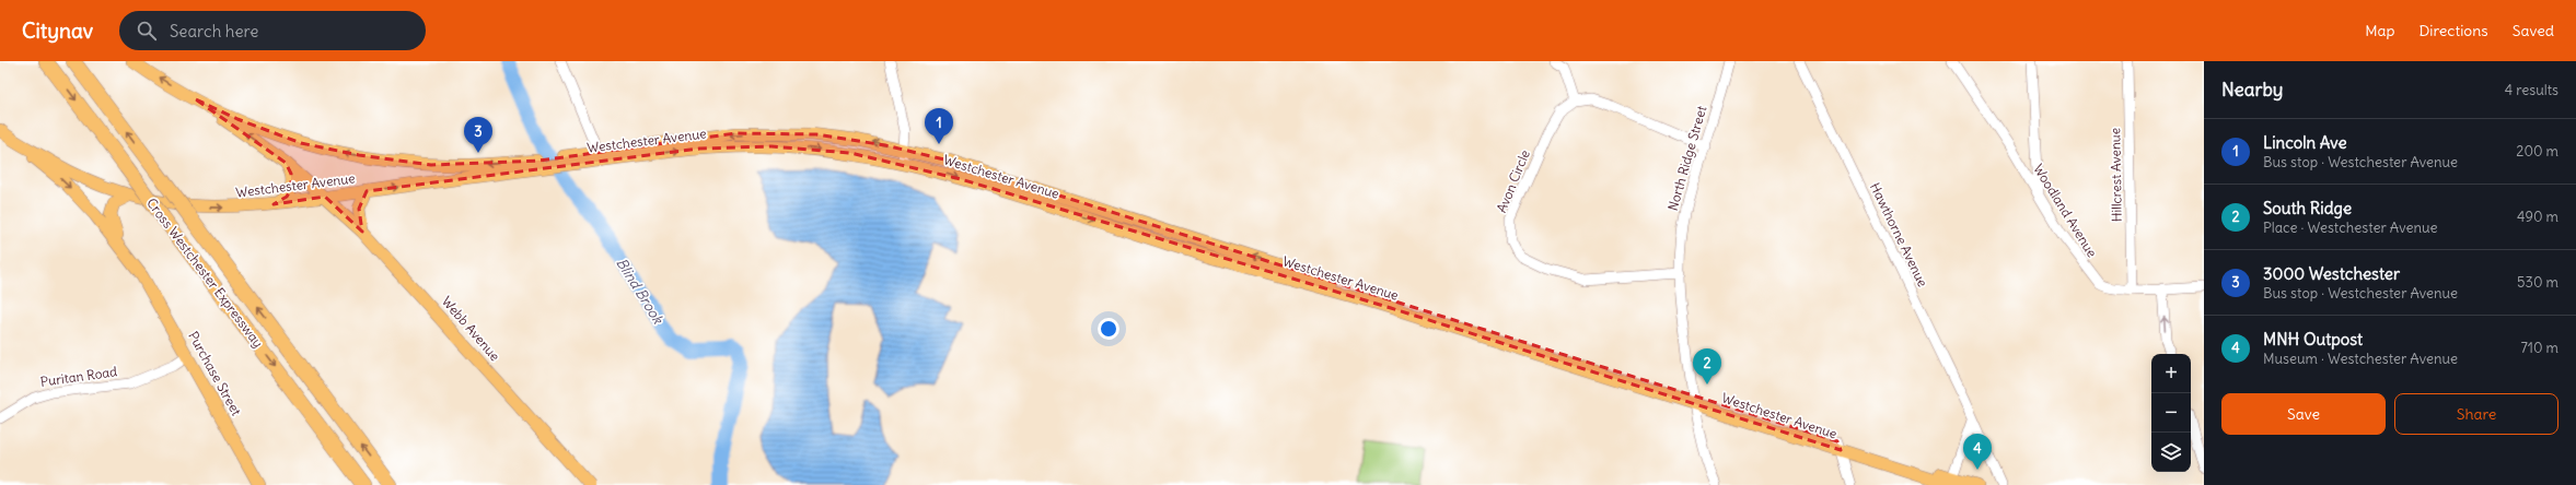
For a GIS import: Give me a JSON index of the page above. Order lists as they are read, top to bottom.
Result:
{
  "streets": {
    "highway": ["Cross Westchester Expressway"],
    "main road": ["Westchester Avenue", "Webb Avenue", "Purchase Street"],
    "street": [
      "North Ridge Street",
      "Hillcrest Avenue",
      "Avon Circle",
      "Woodland Avenue",
      "Hawthorne Avenue",
      "Puritan Road"
    ]
  },
  "crossings": [
    ["Westchester Avenue", "North Ridge Street"],
    ["Westchester Avenue", "Webb Avenue"],
    ["North Ridge Street", "Avon Circle"],
    ["Hillcrest Avenue", "Woodland Avenue"],
    ["Purchase Street", "Puritan Road"]
  ],
  "water": ["Blind Brook"],
  "page": {
    "header": "Citynav",
    "search": "Search here",
    "nav": ["Map", "Directions", "Saved"],
    "heading": ["Nearby", "4 results"],
    "pins": [
      "1",
      "3",
      "2",
      "4"
    ],
    "list": [
      {
        "mark": "1",
        "name": "Lincoln Ave",
        "note": "Bus stop · Westchester Avenue",
        "value": "200 m"
      },
      {
        "mark": "2",
        "name": "South Ridge",
        "note": "Place · Westchester Avenue",
        "value": "490 m"
      },
      {
        "mark": "3",
        "name": "3000 Westchester",
        "note": "Bus stop · Westchester Avenue",
        "value": "530 m"
      },
      {
        "mark": "4",
        "name": "MNH Outpost",
        "note": "Museum · Westchester Avenue",
        "value": "710 m"
      }
    ],
    "map_buttons": ["+", "−"],
    "buttons": ["Save", "Share"]
  }
}
